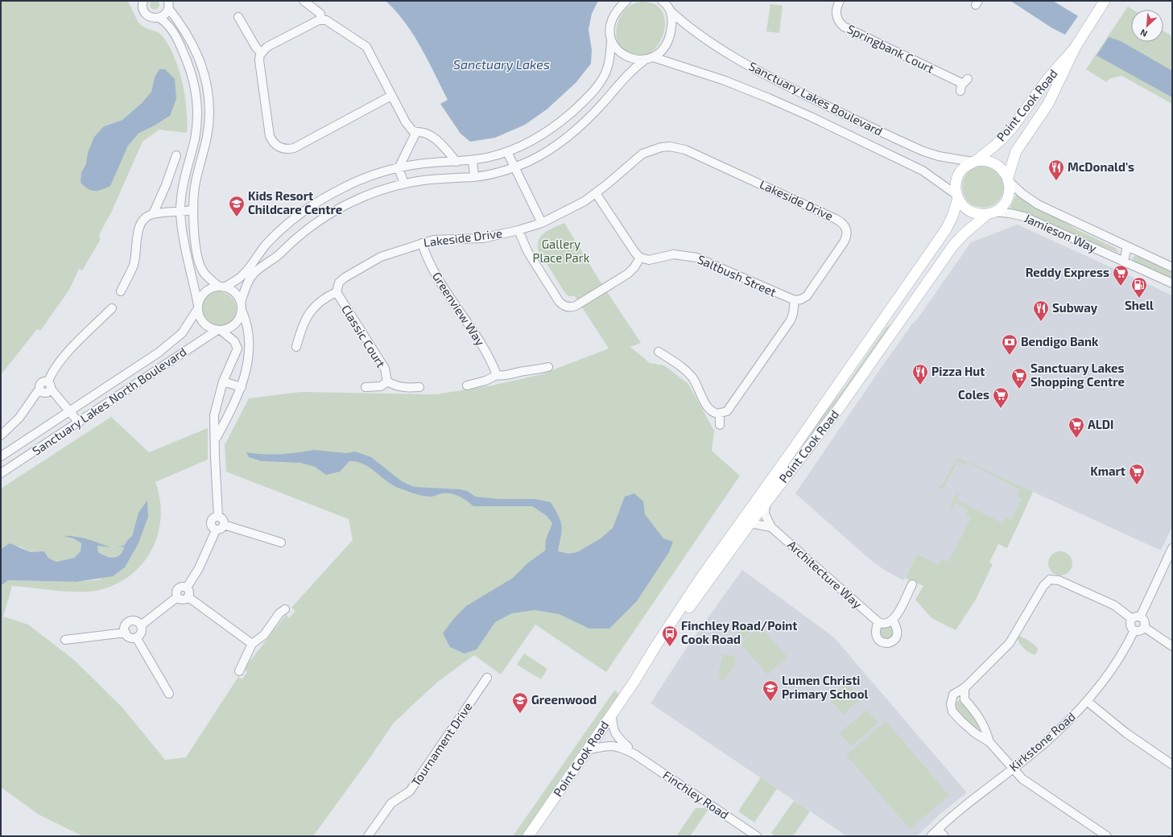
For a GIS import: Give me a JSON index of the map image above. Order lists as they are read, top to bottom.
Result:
{
  "streets": {
    "main road": ["Point Cook Road"],
    "street": [
      "Springbank Court",
      "Sanctuary Lakes Boulevard",
      "Lakeside Drive",
      "Jamieson Way",
      "Saltbush Street",
      "Greenview Way",
      "Classic Court",
      "Sanctuary Lakes North Boulevard",
      "Architecture Way",
      "Kirkstone Road",
      "Tournament Drive",
      "Finchley Road"
    ]
  },
  "crossings": [
    ["Sanctuary Lakes Boulevard", "Point Cook Road"],
    ["Sanctuary Lakes Boulevard", "Jamieson Way"],
    ["Point Cook Road", "Jamieson Way"],
    ["Point Cook Road", "Architecture Way"],
    ["Point Cook Road", "Finchley Road"],
    ["Lakeside Drive", "Saltbush Street"],
    ["Lakeside Drive", "Greenview Way"],
    ["Lakeside Drive", "Classic Court"]
  ],
  "water": ["Sanctuary Lakes"],
  "parks": ["Gallery Place Park"],
  "places": {
    "restaurant": ["McDonald's", "Subway", "Pizza Hut"],
    "school or university": ["Kids Resort Childcare Centre", "Lumen Christi Primary School", "Greenwood"],
    "supermarket": [
      "Reddy Express",
      "Sanctuary Lakes Shopping Centre",
      "Coles",
      "ALDI",
      "Kmart"
    ],
    "fuel station": ["Shell"],
    "bank": ["Bendigo Bank"],
    "bus stop": ["Finchley Road/Point Cook Road"]
  },
  "north": "bottom left"
}
